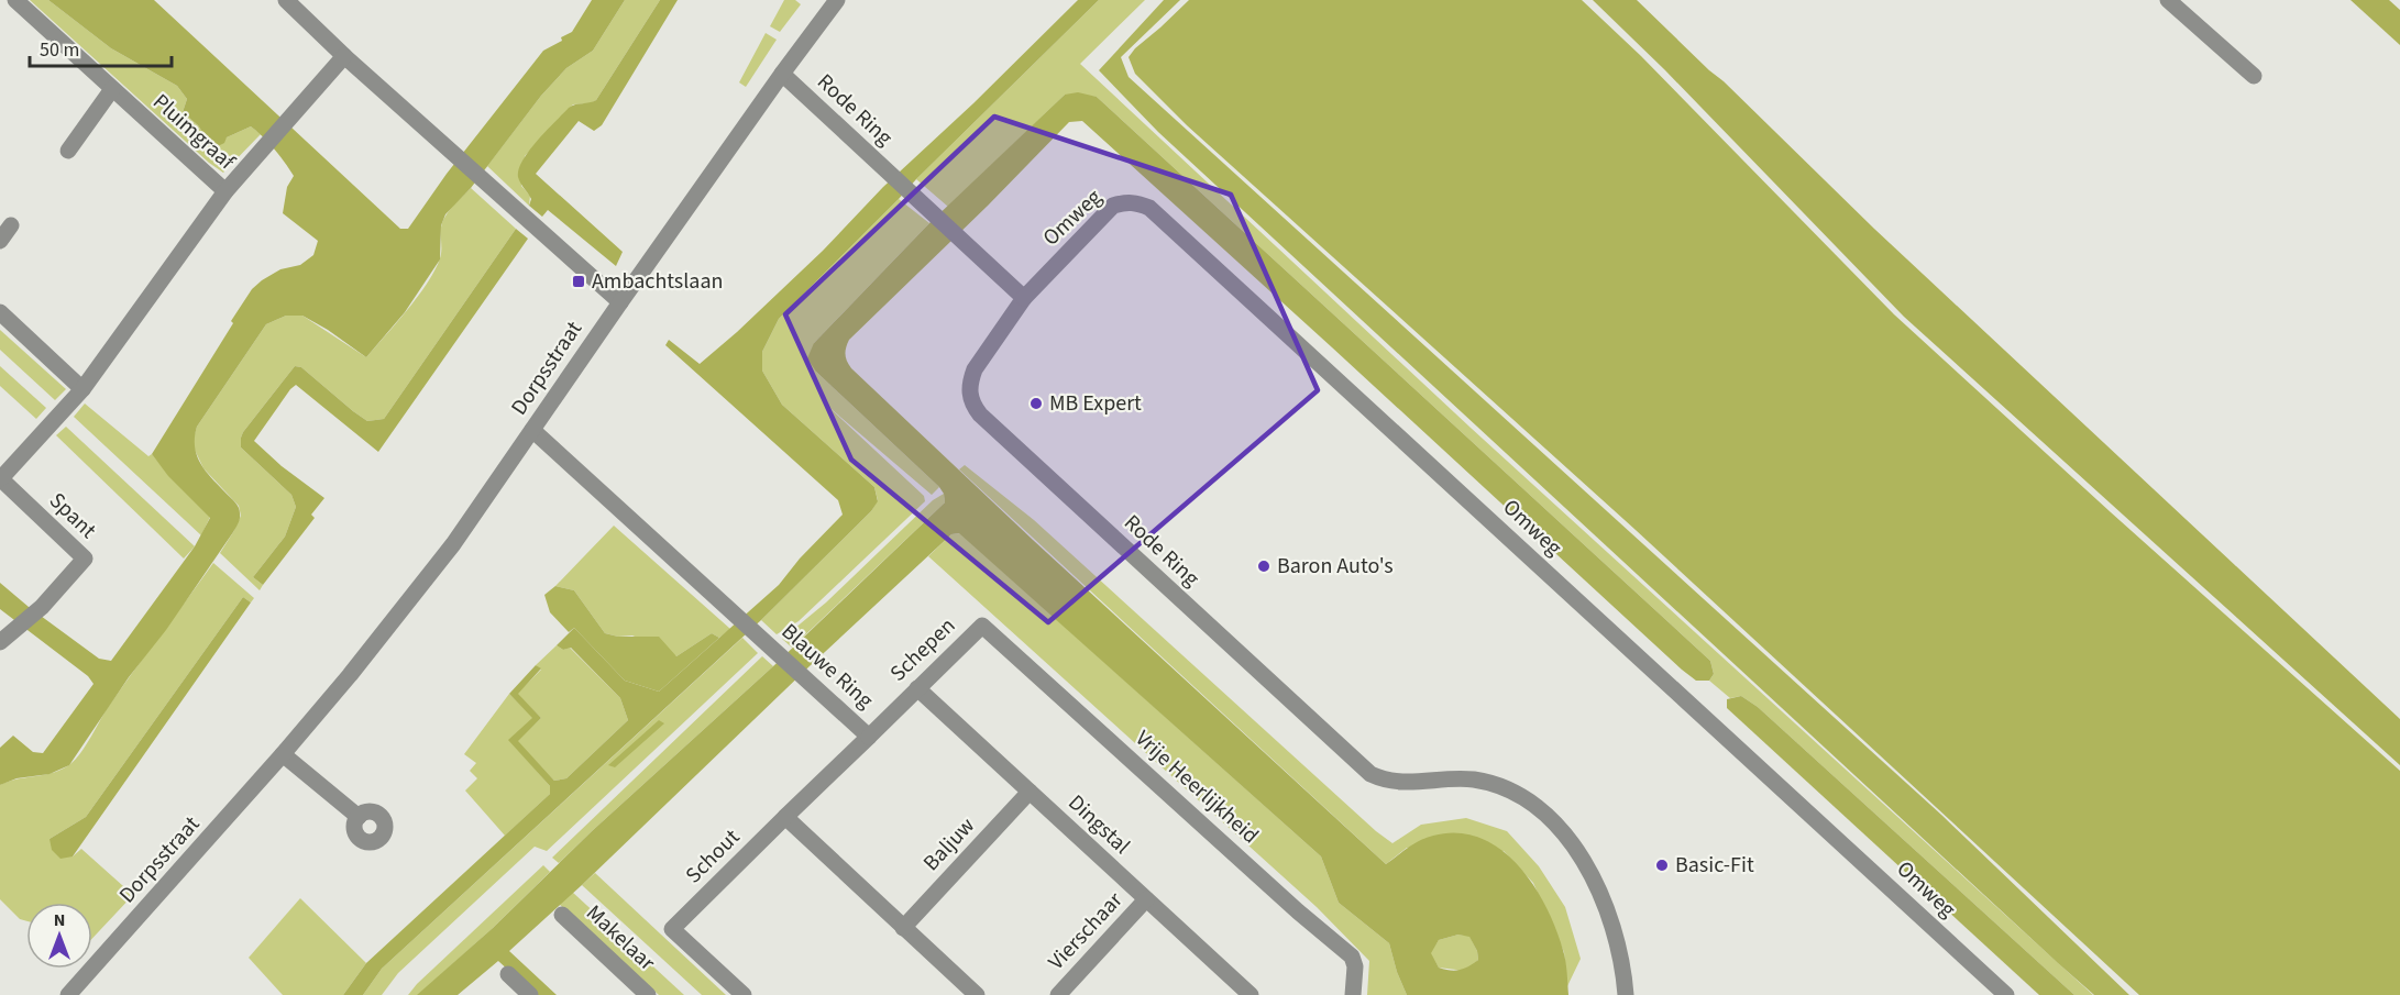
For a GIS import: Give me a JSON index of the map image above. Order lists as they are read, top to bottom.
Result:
{
  "streets": {
    "street": [
      "Rode Ring",
      "Pluimgraaf",
      "Omweg",
      "Dorpsstraat",
      "Spant",
      "Schepen",
      "Blauwe Ring",
      "Vrije Heerlijkheid",
      "Dingstal",
      "Baljuw",
      "Schout",
      "Vierschaar",
      "Makelaar"
    ]
  },
  "crossings": [
    ["Rode Ring", "Omweg"],
    ["Rode Ring", "Dorpsstraat"],
    ["Pluimgraaf", "Spant"],
    ["Dorpsstraat", "Blauwe Ring"],
    ["Schepen", "Blauwe Ring"],
    ["Schepen", "Vrije Heerlijkheid"],
    ["Schepen", "Dingstal"],
    ["Blauwe Ring", "Schout"],
    ["Dingstal", "Baljuw"],
    ["Dingstal", "Vierschaar"]
  ],
  "places": {
    "transit": ["Ambachtslaan"],
    "other": ["MB Expert", "Baron Auto's", "Basic-Fit"]
  },
  "scale_bar": "50 m",
  "north": "top"
}
